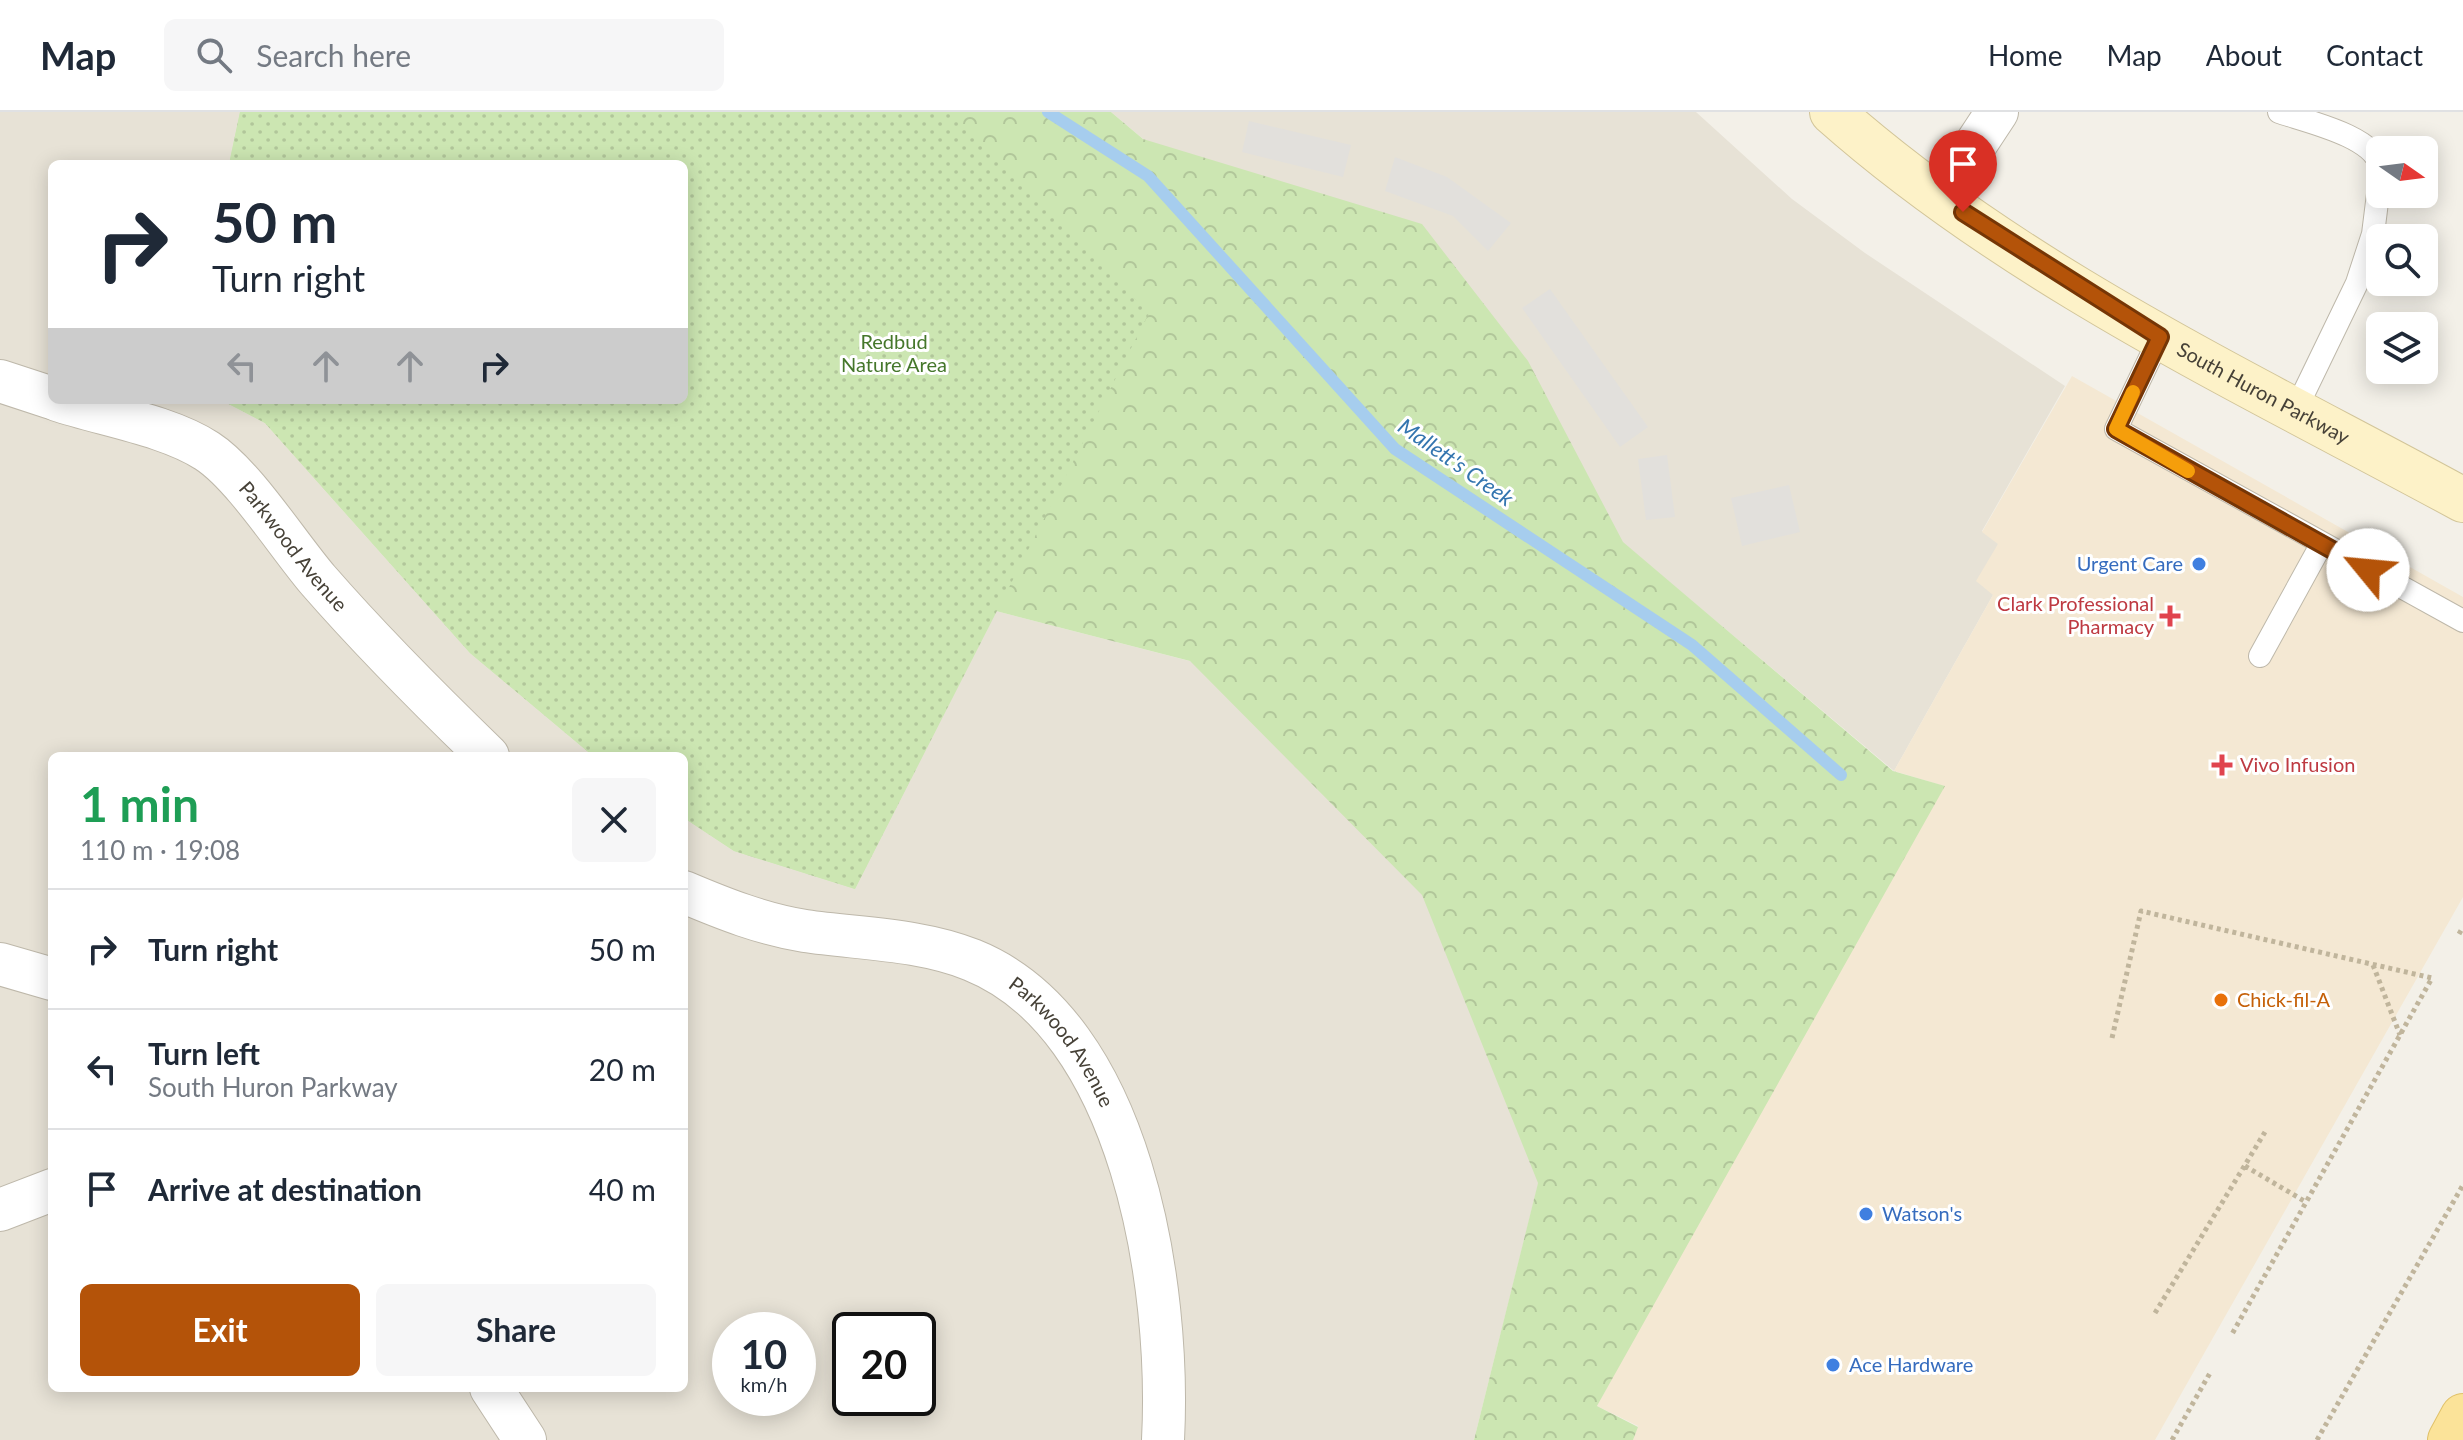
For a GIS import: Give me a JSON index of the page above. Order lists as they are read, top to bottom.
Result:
{
  "streets": {
    "main road": ["South Huron Parkway"],
    "street": ["Parkwood Avenue"]
  },
  "water": ["Mallett's Creek"],
  "parks": ["Redbud Nature Area"],
  "places": {
    "other": [
      "Urgent Care",
      "Chick-fil-A",
      "Watson's",
      "Ace Hardware"
    ],
    "health": ["Clark Professional Pharmacy", "Vivo Infusion"]
  },
  "north": "right",
  "page": {
    "header": "Map",
    "search": "Search here",
    "nav": [
      "Home",
      "Map",
      "About",
      "Contact"
    ],
    "turn": ["50 m", "Turn right"],
    "heading": ["1 min", "110 m · 19:08"],
    "list": [
      {
        "name": "Turn right",
        "value": "50 m"
      },
      {
        "name": "Turn left",
        "note": "South Huron Parkway",
        "value": "20 m"
      },
      {
        "name": "Arrive at destination",
        "value": "40 m"
      }
    ],
    "buttons": ["Exit", "Share"],
    "speed": "10 km/h",
    "limit": "20"
  }
}
